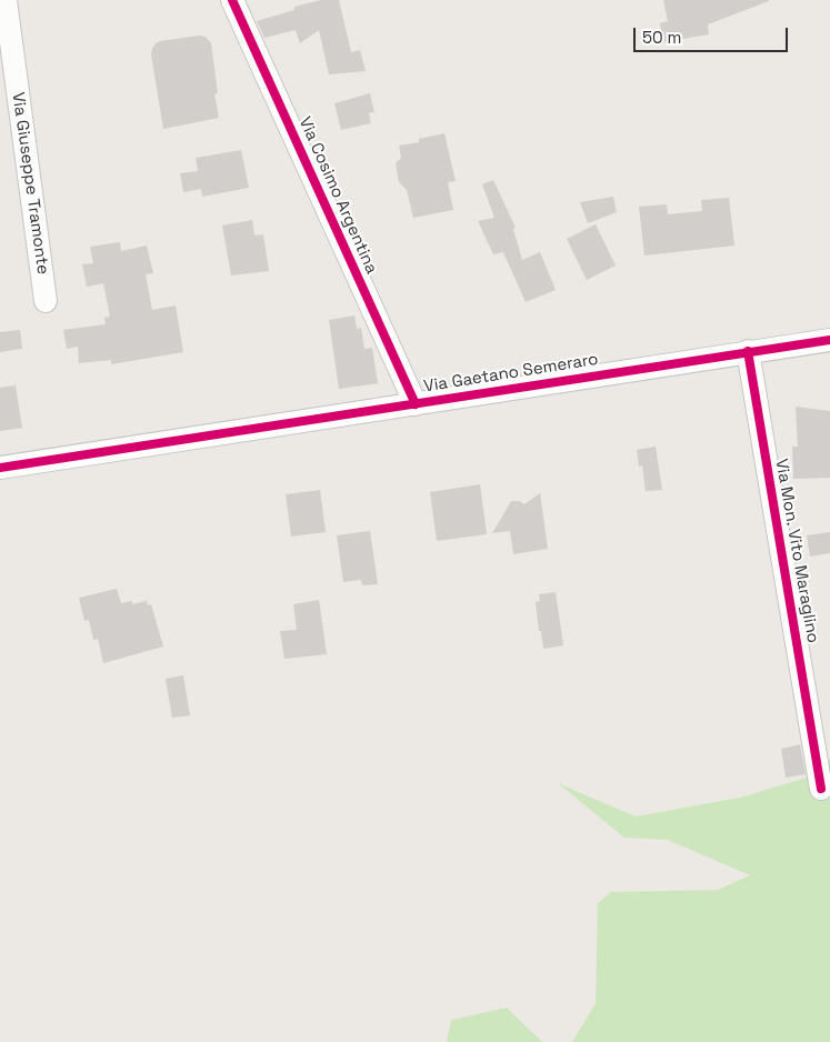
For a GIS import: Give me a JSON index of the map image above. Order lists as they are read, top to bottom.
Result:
{
  "streets": {
    "street": [
      "Via Giuseppe Tramonte",
      "Via Cosimo Argentina",
      "Via Gaetano Semeraro",
      "Via Mon. Vito Maraglino"
    ]
  },
  "crossings": [
    ["Via Cosimo Argentina", "Via Gaetano Semeraro"],
    ["Via Gaetano Semeraro", "Via Mon. Vito Maraglino"]
  ],
  "scale_bar": "50 m"
}
